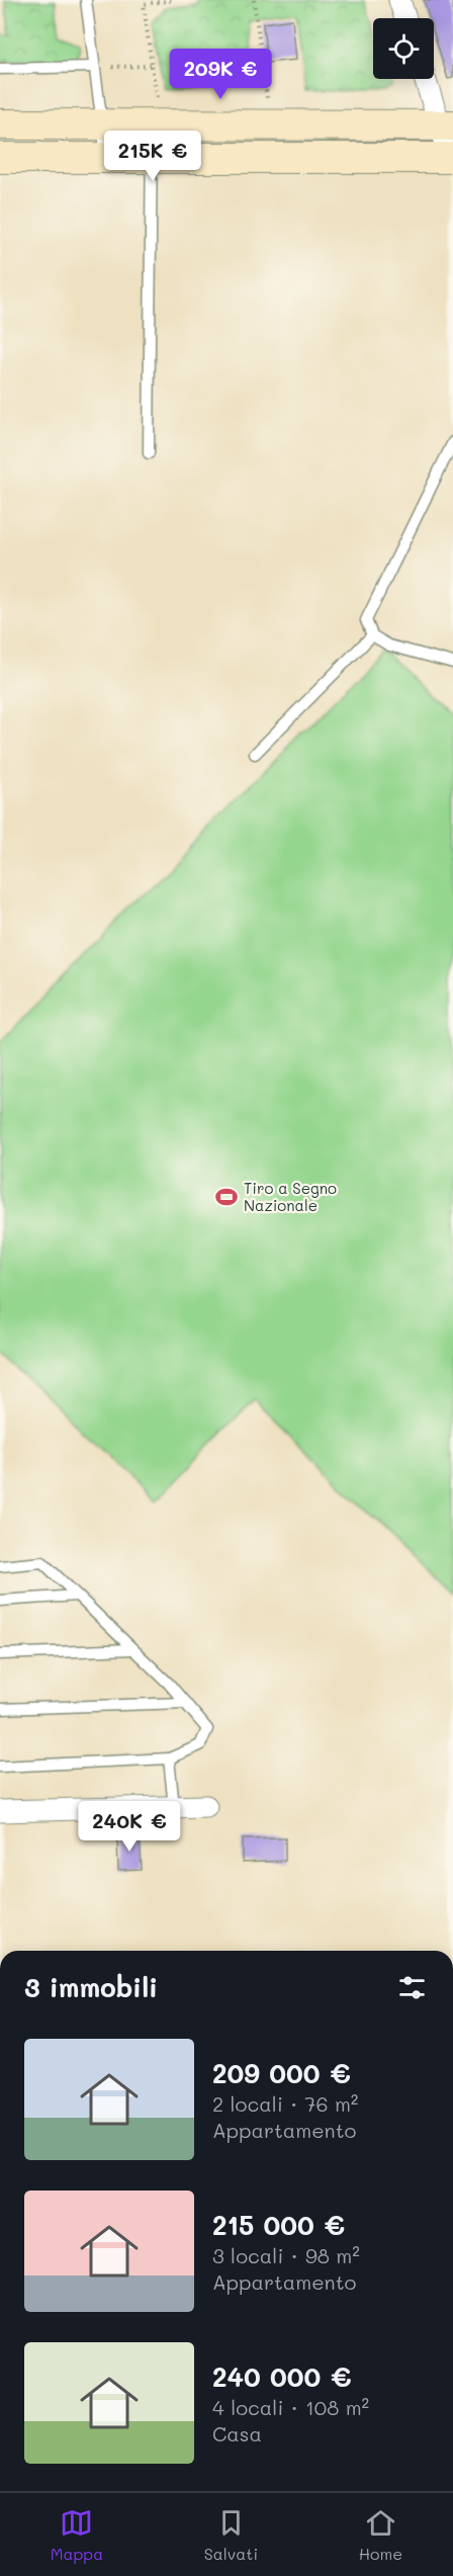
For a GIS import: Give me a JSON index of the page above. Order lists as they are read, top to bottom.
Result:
{
  "places": {
    "sports": ["Tiro a Segno Nazionale"]
  },
  "page": {
    "price": ["209K €", "215K €", "240K €"],
    "heading": "3 immobili",
    "list": [
      {
        "name": "209 000 €",
        "note": "2 locali · 76 m² · Appartamento"
      },
      {
        "name": "215 000 €",
        "note": "3 locali · 98 m² · Appartamento"
      },
      {
        "name": "240 000 €",
        "note": "4 locali · 108 m² · Casa"
      }
    ],
    "tabs": ["Mappa", "Salvati", "Home"]
  }
}
